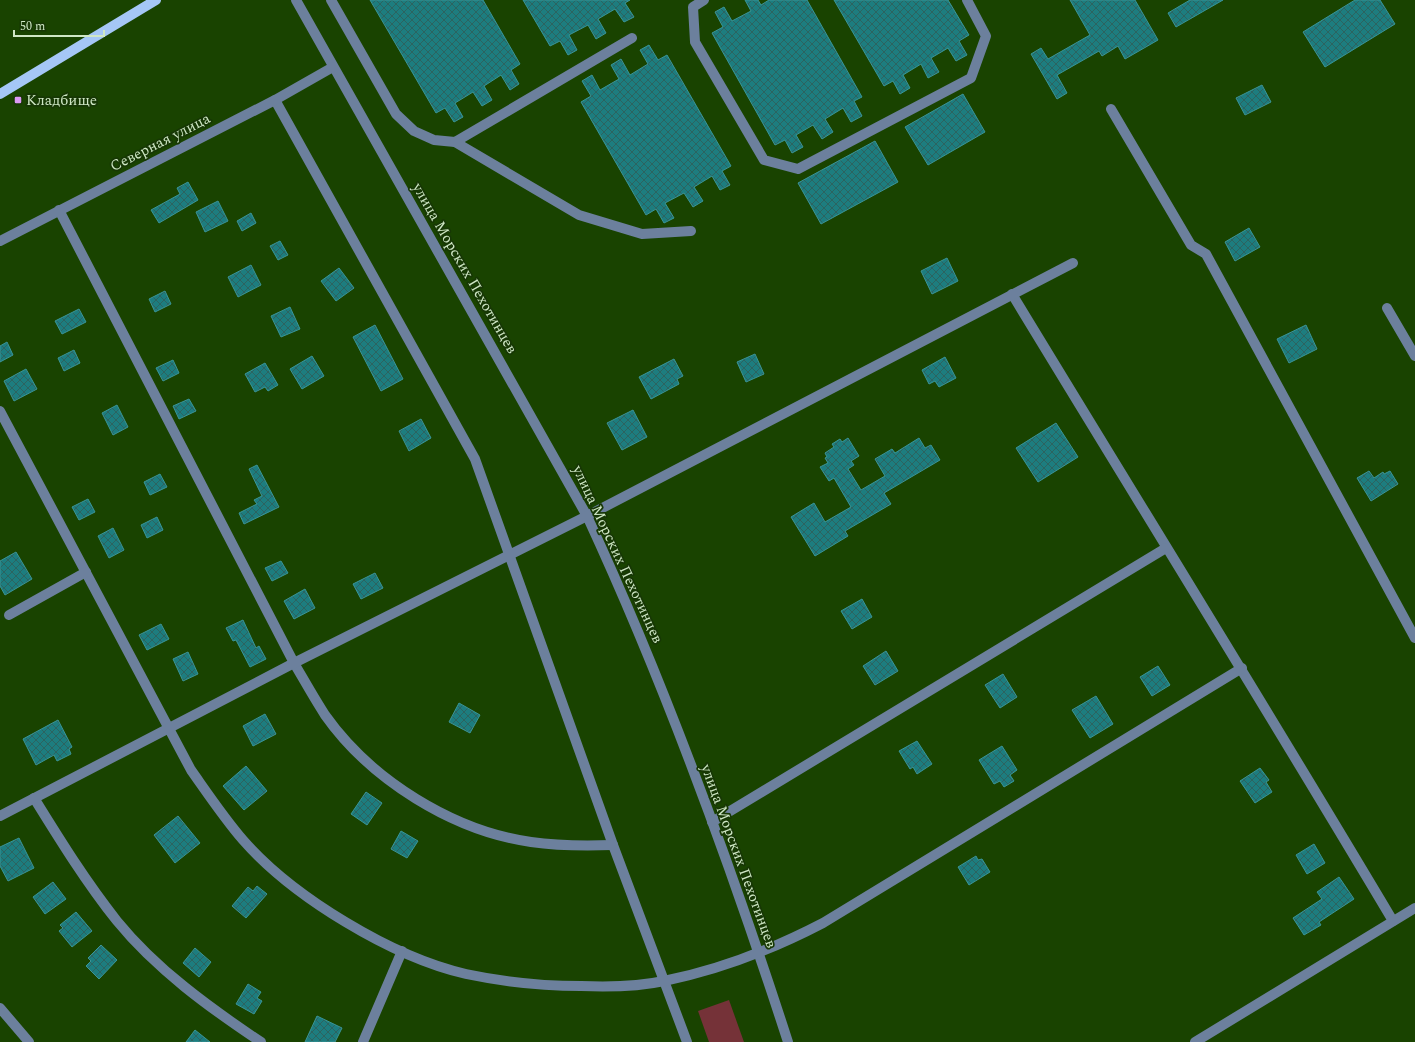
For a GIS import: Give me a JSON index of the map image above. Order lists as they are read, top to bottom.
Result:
{
  "streets": {
    "street": ["Северная улица", "улица Морских Пехотинцев"]
  },
  "crossings": [
    ["Северная улица", "улица Морских Пехотинцев"]
  ],
  "places": {
    "transit": ["Кладбище"]
  },
  "scale_bar": "50 m"
}
